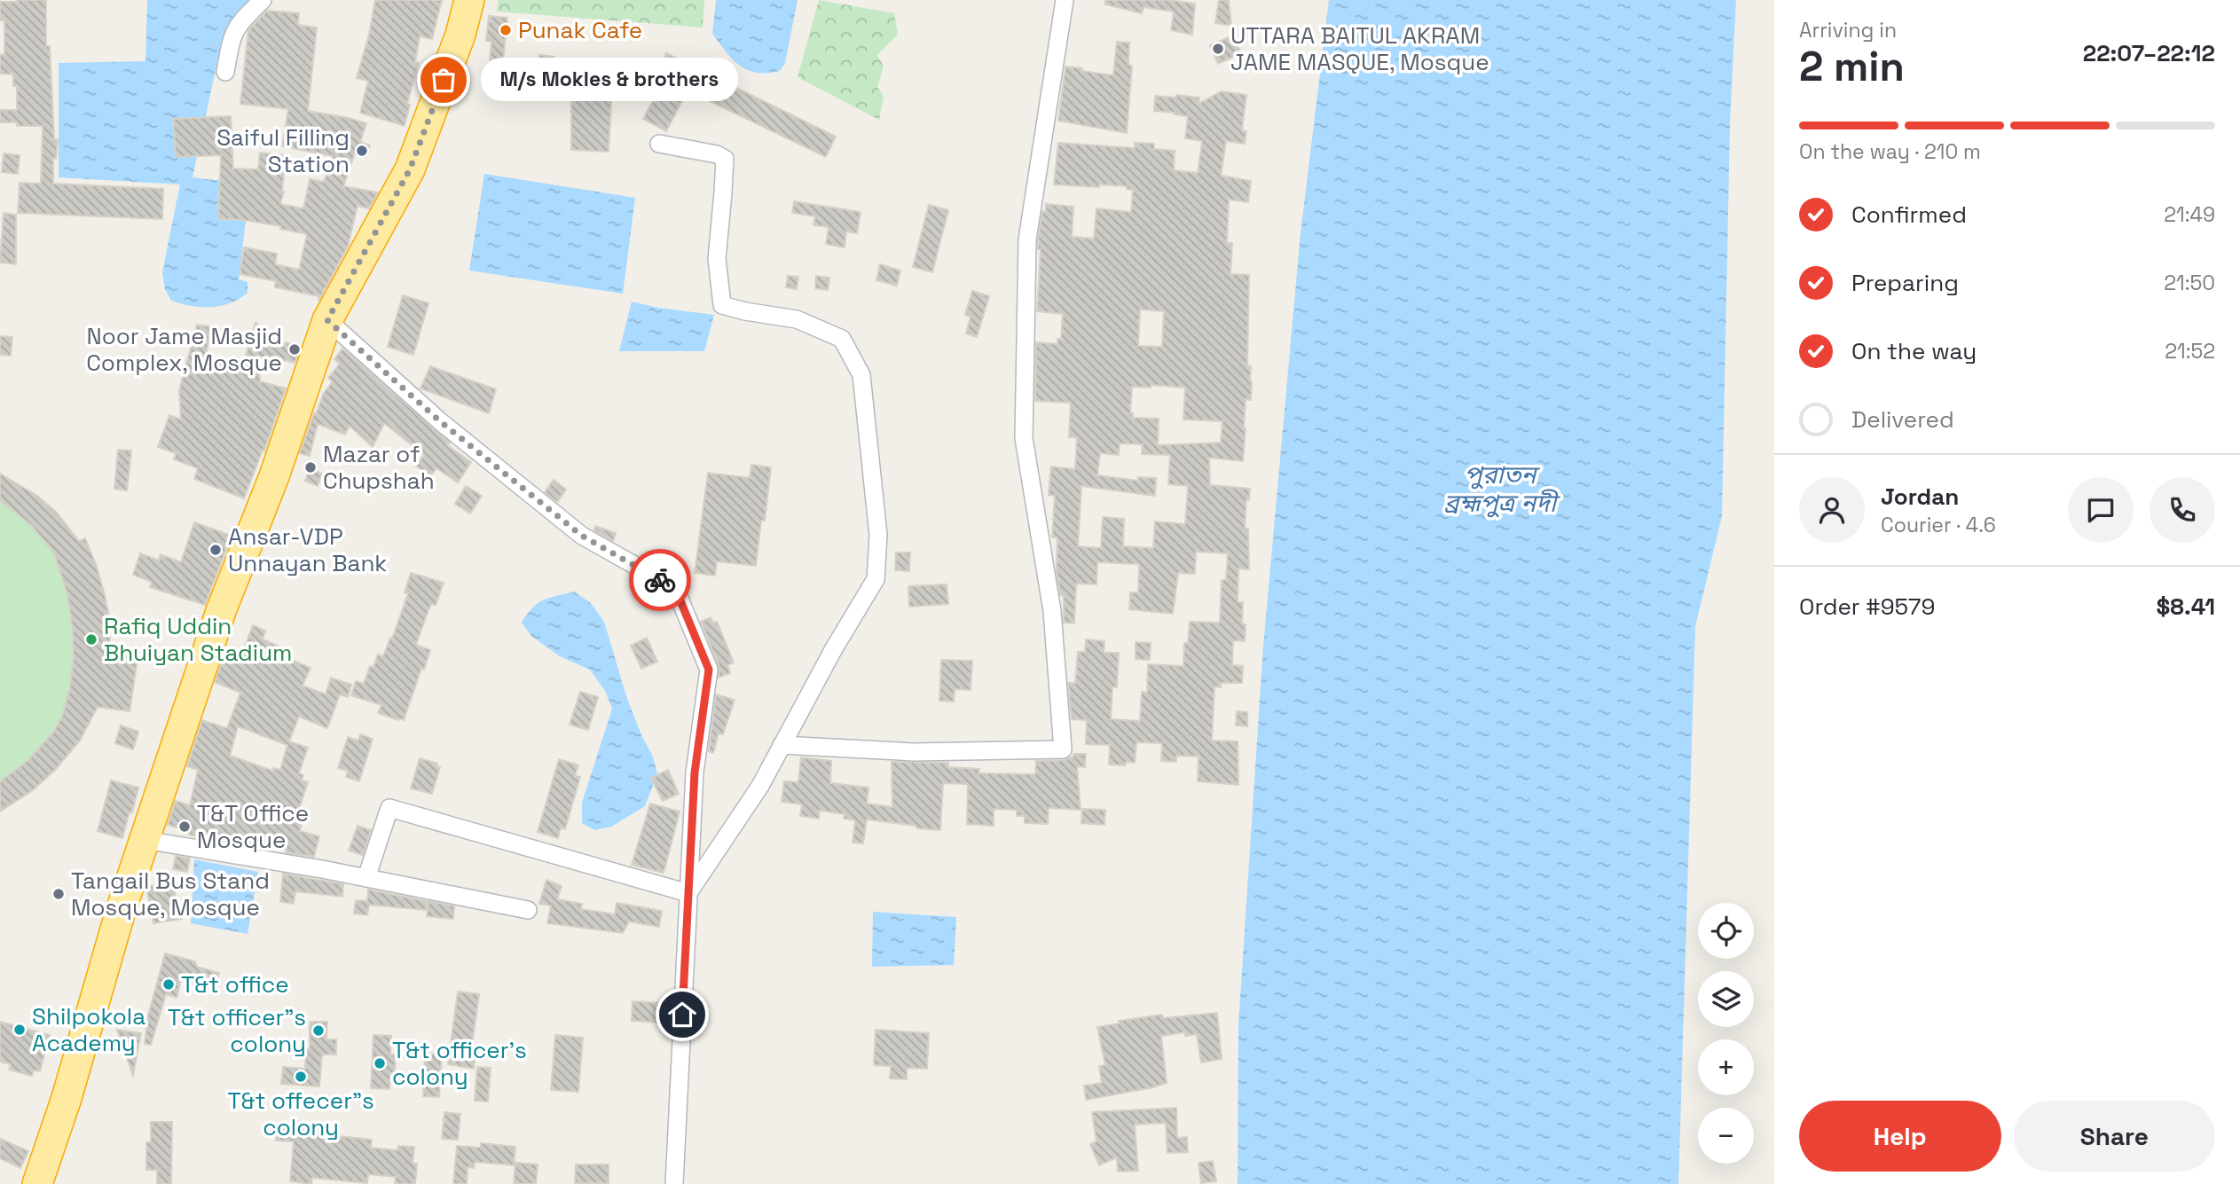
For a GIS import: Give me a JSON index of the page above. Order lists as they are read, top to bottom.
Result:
{
  "water": ["পুরাতন ব্রহ্মপুত্র নদী"],
  "places": [
    "Punak Cafe",
    "UTTARA BAITUL AKRAM JAME MASQUE, Mosque",
    "M/s Mokles & brothers",
    "Saiful Filling Station",
    "Noor Jame Masjid Complex, Mosque",
    "Mazar of Chupshah",
    "Ansar-VDP Unnayan Bank",
    "Rafiq Uddin Bhuiyan Stadium",
    "T&T Office Mosque",
    "Tangail Bus Stand Mosque, Mosque",
    "T&t office",
    "Shilpokola Academy",
    "T&t officer\"s colony",
    "T&t officer's colony",
    "T&t offecer\"s colony"
  ],
  "page": {
    "heading": ["2 min", "Arriving in", "22:07–22:12"],
    "panel": [
      "Jordan",
      "Courier · 4.6",
      "Order #9579",
      "$8.41"
    ],
    "bubble": "M/s Mokles & brothers",
    "bar": "On the way · 210 m",
    "list": [
      ["Confirmed", "21:49"],
      ["Preparing", "21:50"],
      ["On the way", "21:52"],
      "Delivered"
    ],
    "map_buttons": ["+", "−"],
    "buttons": ["Help", "Share"]
  }
}
